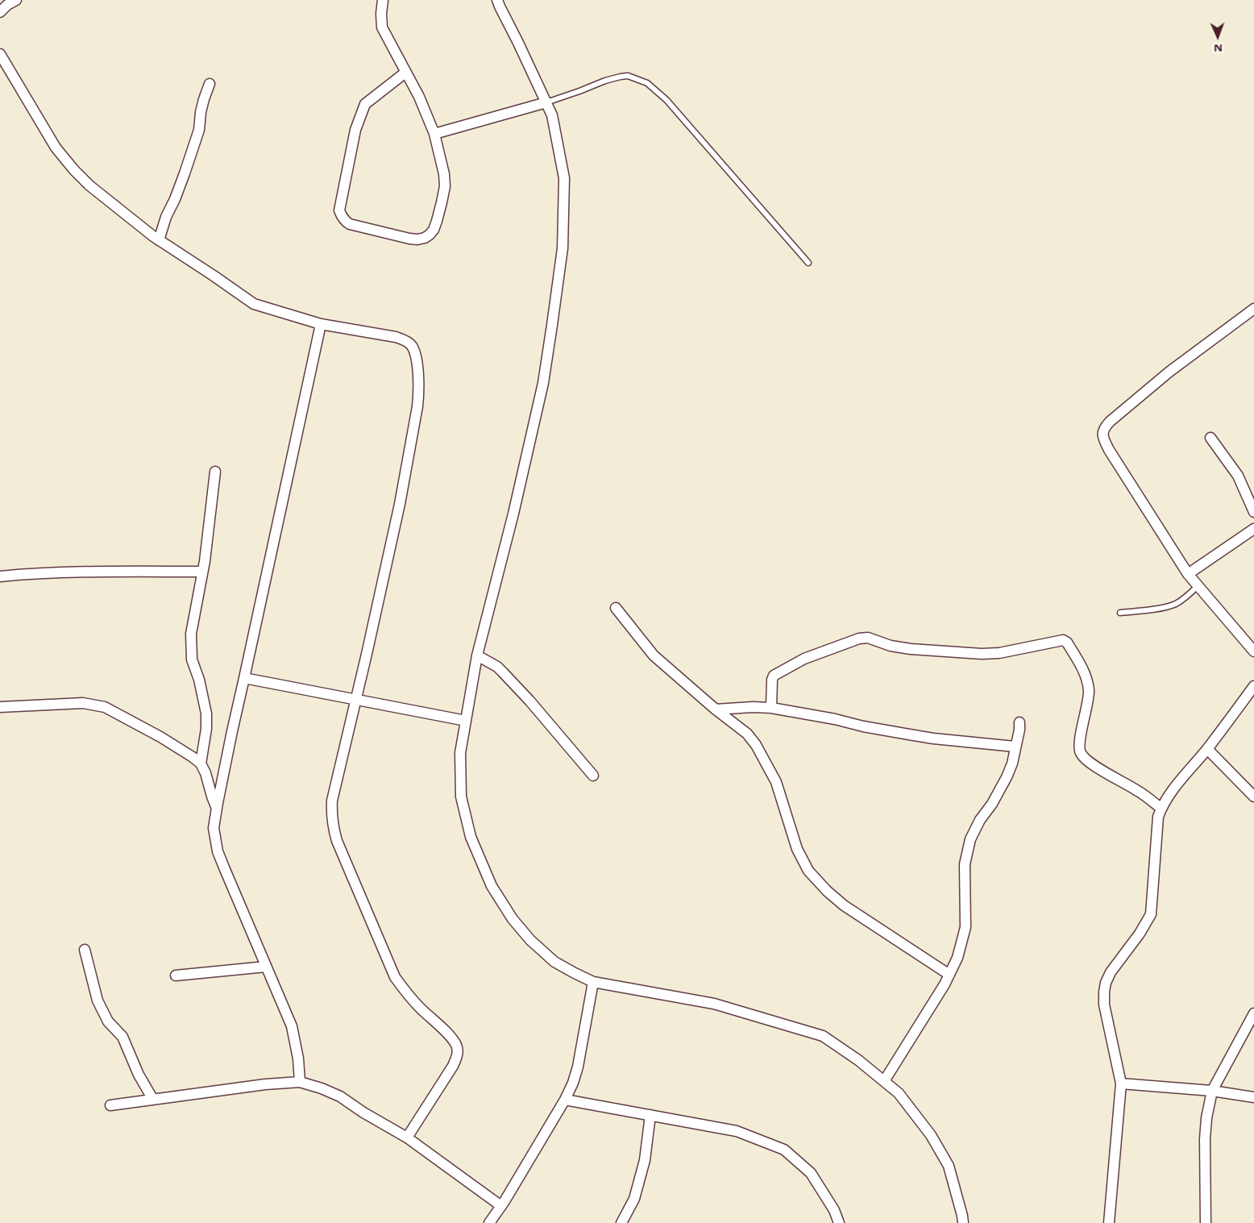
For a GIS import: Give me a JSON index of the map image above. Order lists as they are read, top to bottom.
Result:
{
  "north": "bottom"
}
